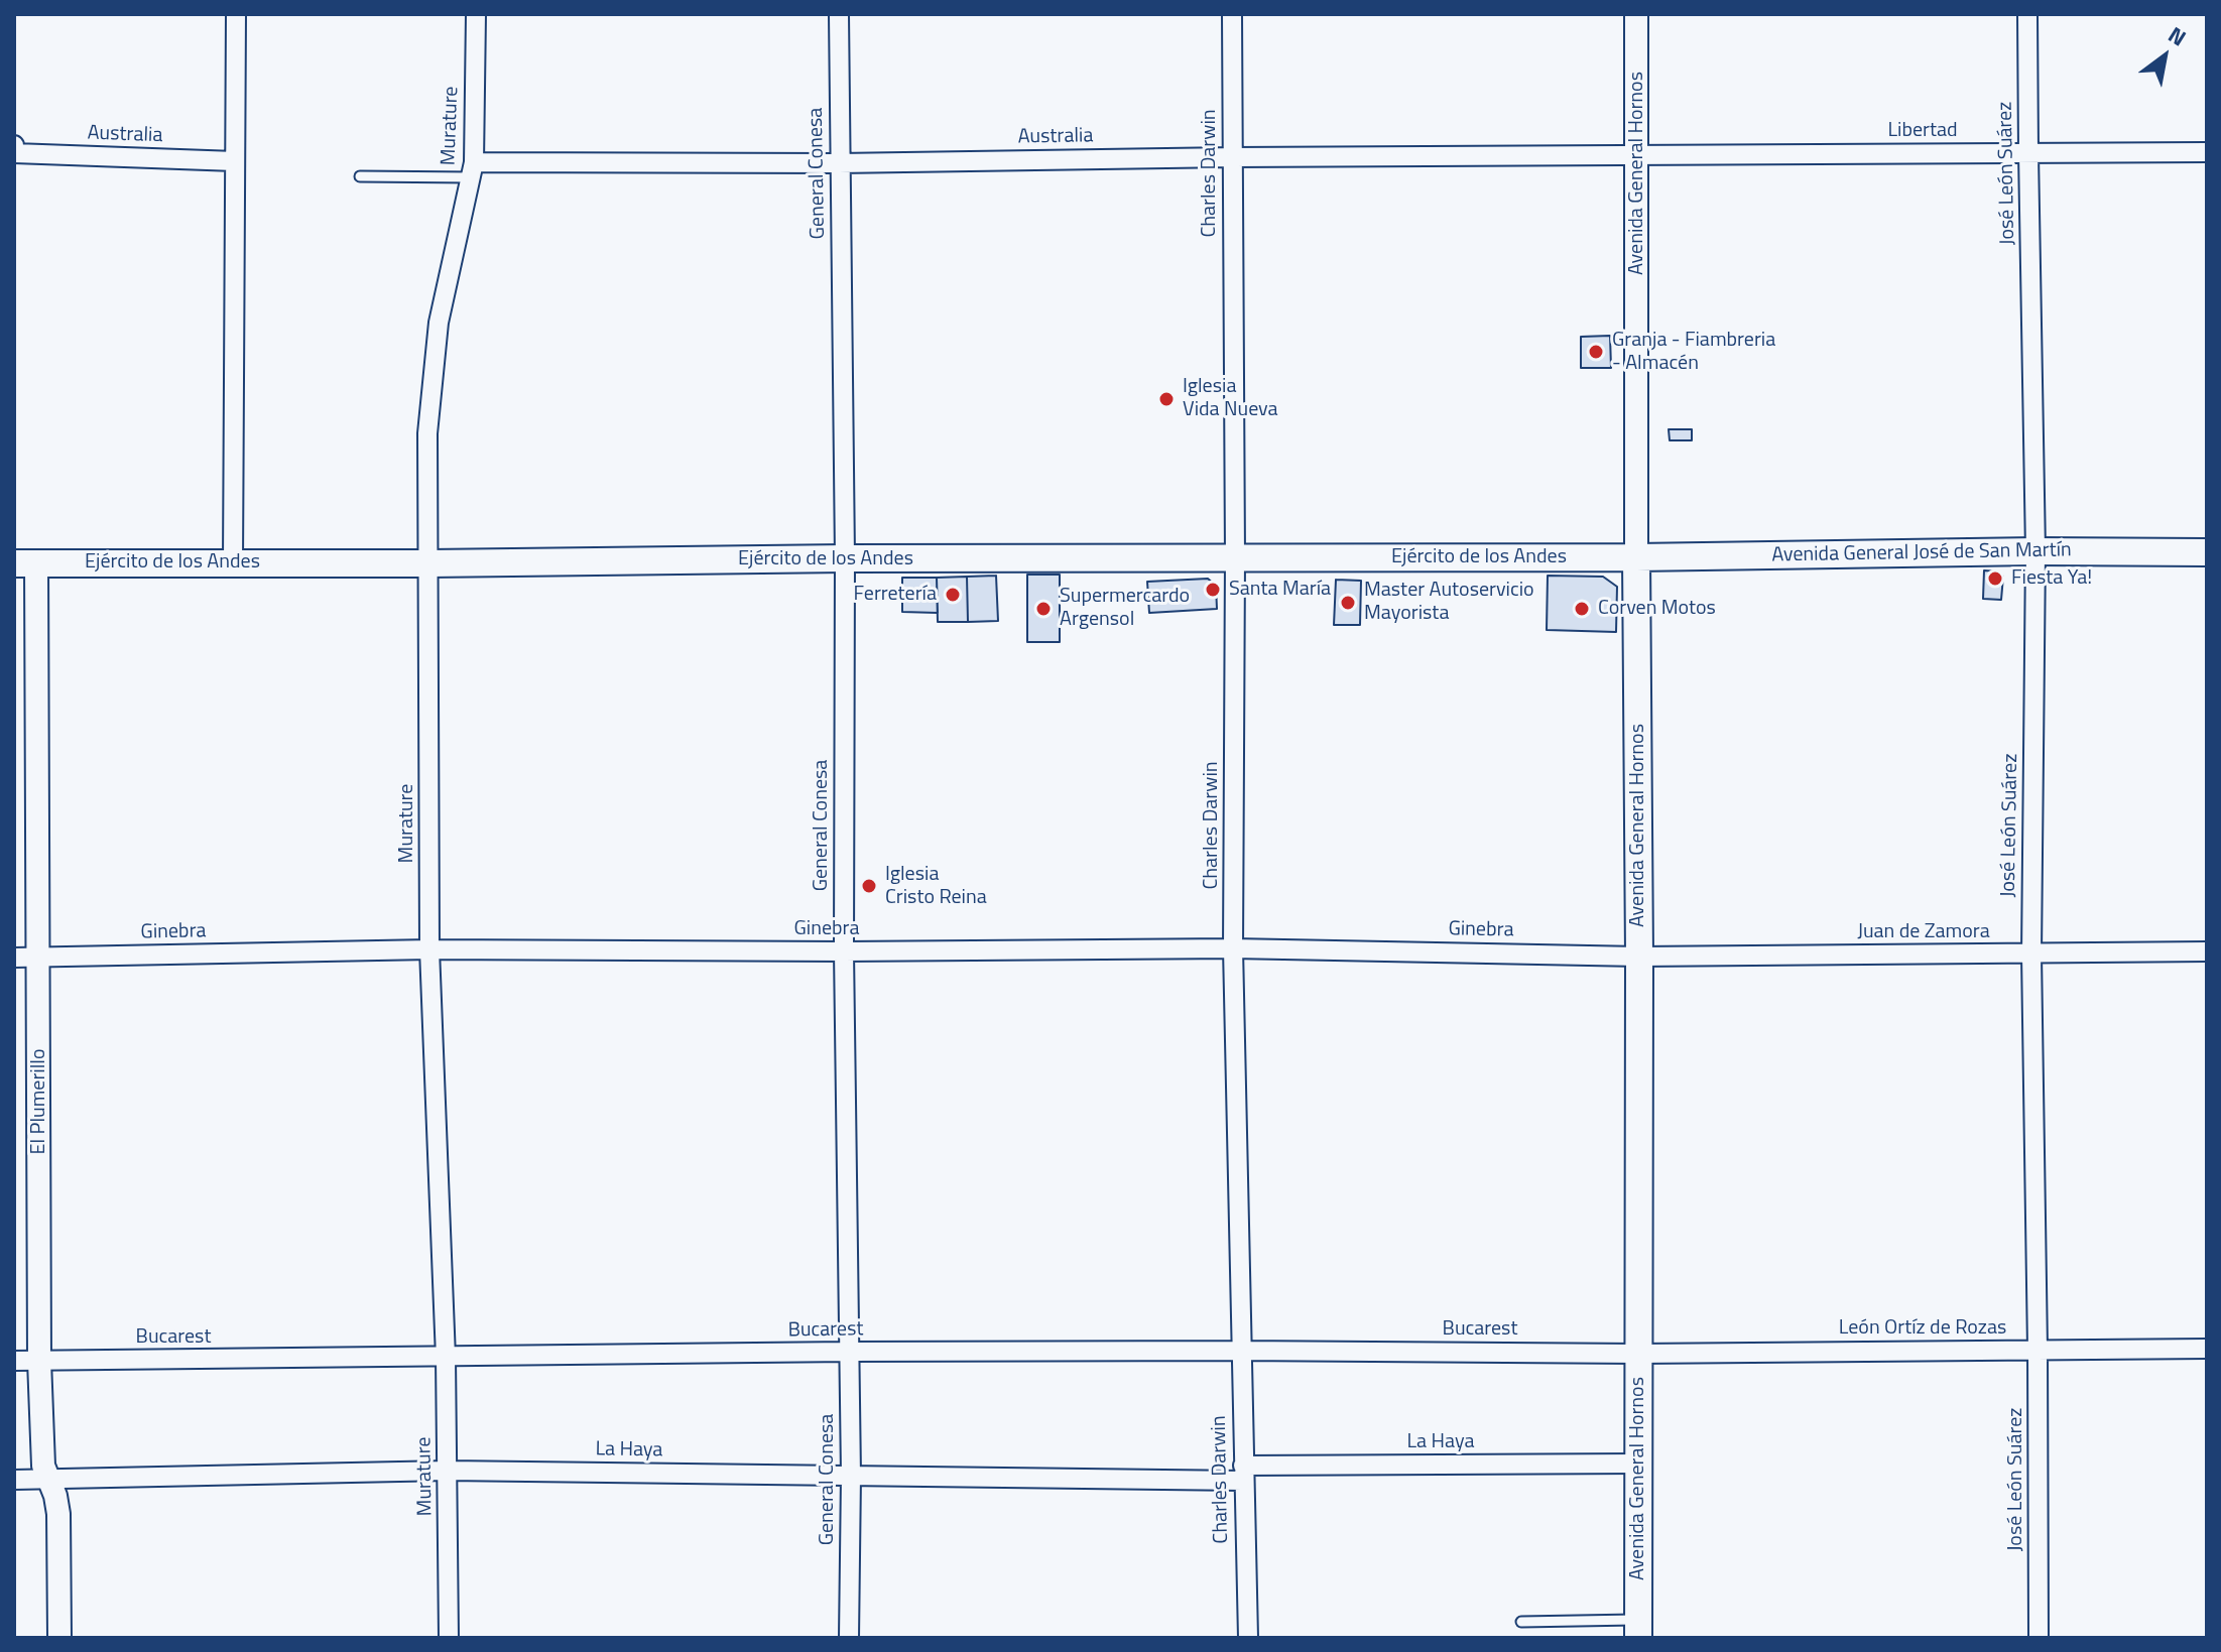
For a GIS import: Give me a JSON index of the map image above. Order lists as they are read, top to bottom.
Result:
{
  "streets": {
    "main road": ["Avenida General Hornos", "Avenida General José de San Martín", "Ejército de los Andes"],
    "street": [
      "Murature",
      "Libertad",
      "Australia",
      "General Conesa",
      "Charles Darwin",
      "José León Suárez",
      "Ginebra",
      "Juan de Zamora",
      "El Plumerillo",
      "León Ortíz de Rozas",
      "Bucarest",
      "La Haya"
    ]
  },
  "crossings": [
    ["Murature", "Australia"],
    ["Murature", "Ejército de los Andes"],
    ["Murature", "Ginebra"],
    ["Murature", "Bucarest"],
    ["Murature", "La Haya"],
    ["Libertad", "Australia"],
    ["Libertad", "Avenida General Hornos"],
    ["Libertad", "José León Suárez"],
    ["Australia", "General Conesa"],
    ["Australia", "Charles Darwin"],
    ["Australia", "Avenida General Hornos"],
    ["General Conesa", "Ejército de los Andes"],
    ["General Conesa", "Ginebra"],
    ["General Conesa", "Bucarest"],
    ["General Conesa", "La Haya"],
    ["Charles Darwin", "Ejército de los Andes"],
    ["Charles Darwin", "Ginebra"],
    ["Charles Darwin", "Bucarest"],
    ["Charles Darwin", "La Haya"],
    ["Avenida General Hornos", "Avenida General José de San Martín"],
    ["Avenida General Hornos", "Ejército de los Andes"],
    ["Avenida General Hornos", "Ginebra"],
    ["Avenida General Hornos", "Juan de Zamora"],
    ["Avenida General Hornos", "León Ortíz de Rozas"],
    ["Avenida General Hornos", "Bucarest"],
    ["Avenida General Hornos", "La Haya"],
    ["José León Suárez", "Avenida General José de San Martín"],
    ["José León Suárez", "Juan de Zamora"],
    ["José León Suárez", "León Ortíz de Rozas"],
    ["Avenida General José de San Martín", "Ejército de los Andes"],
    ["Ejército de los Andes", "El Plumerillo"],
    ["Ginebra", "Juan de Zamora"],
    ["Ginebra", "El Plumerillo"],
    ["El Plumerillo", "Bucarest"],
    ["El Plumerillo", "La Haya"],
    ["León Ortíz de Rozas", "Bucarest"]
  ],
  "places": [
    "Granja - Fiambreria - Almacén",
    "Iglesia Vida Nueva",
    "Fiesta Ya!",
    "Santa María",
    "Ferretería",
    "Master Autoservicio Mayorista",
    "Supermercardo Argensol",
    "Corven Motos",
    "Iglesia Cristo Reina"
  ],
  "north": "top right"
}
